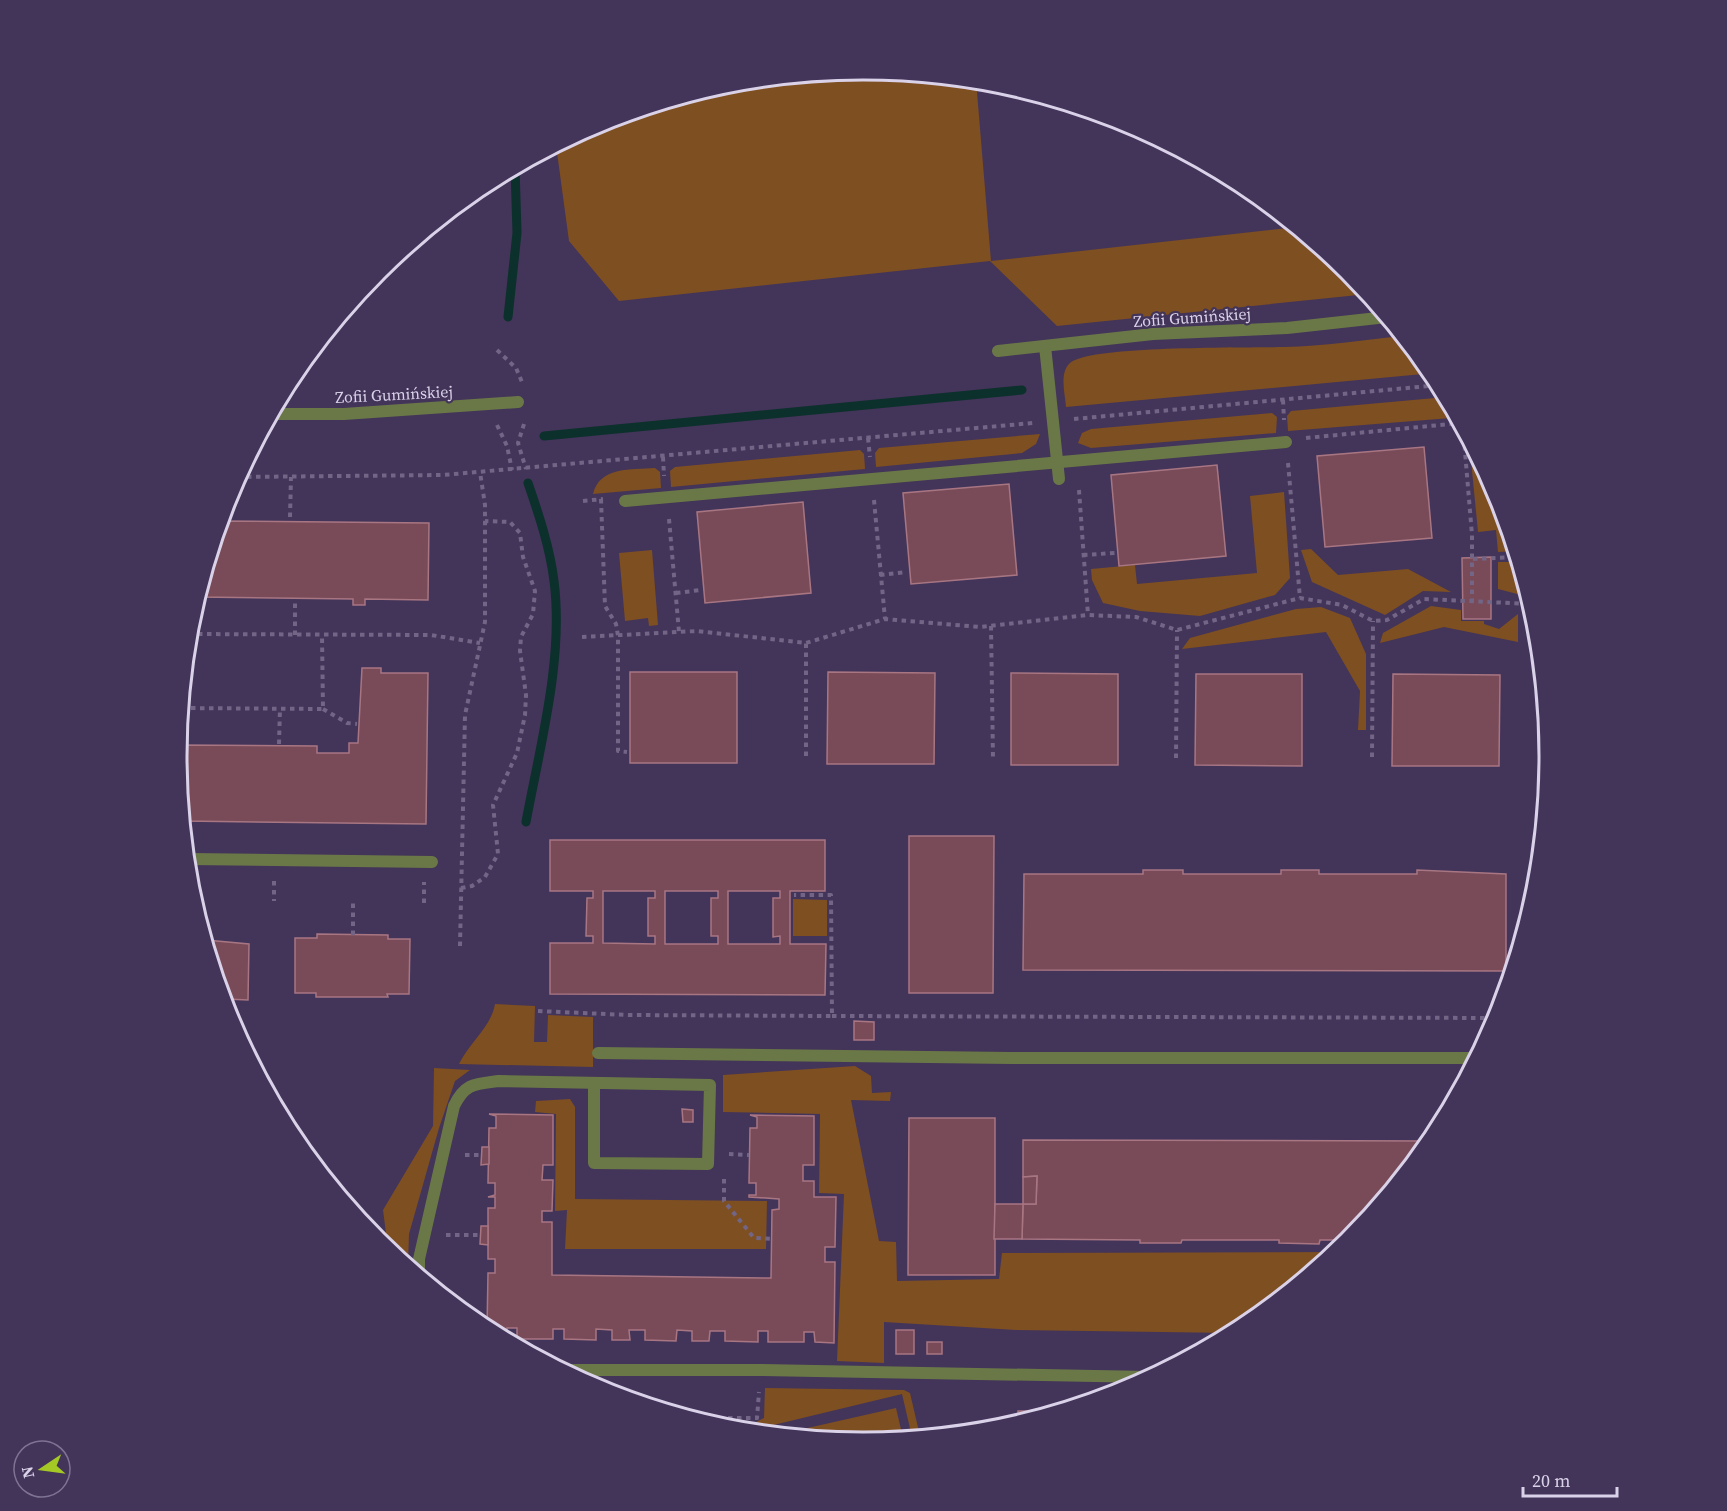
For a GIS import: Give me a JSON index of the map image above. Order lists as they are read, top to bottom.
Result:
{
  "streets": {
    "street": ["Zofii Gumińskiej"]
  },
  "scale_bar": "20 m",
  "north": "left"
}
